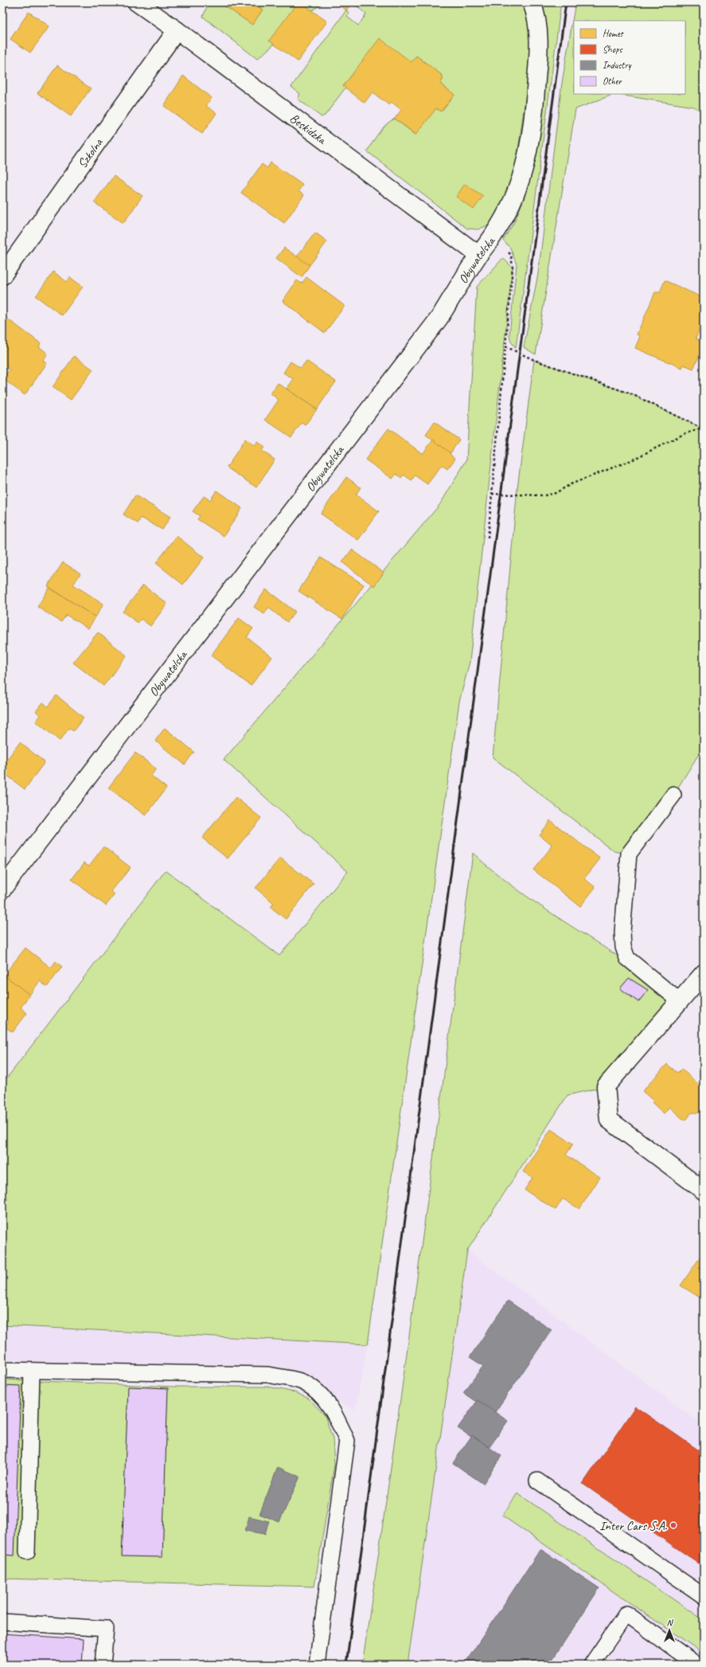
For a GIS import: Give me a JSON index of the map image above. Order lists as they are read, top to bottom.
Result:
{
  "streets": {
    "street": ["Beskidzka", "Szkolna", "Obywatelska"]
  },
  "crossings": [
    ["Beskidzka", "Szkolna"],
    ["Beskidzka", "Obywatelska"]
  ],
  "places": ["Inter Cars S.A."],
  "legend": [
    "Homes",
    "Shops",
    "Industry",
    "Other"
  ],
  "north": "top"
}
